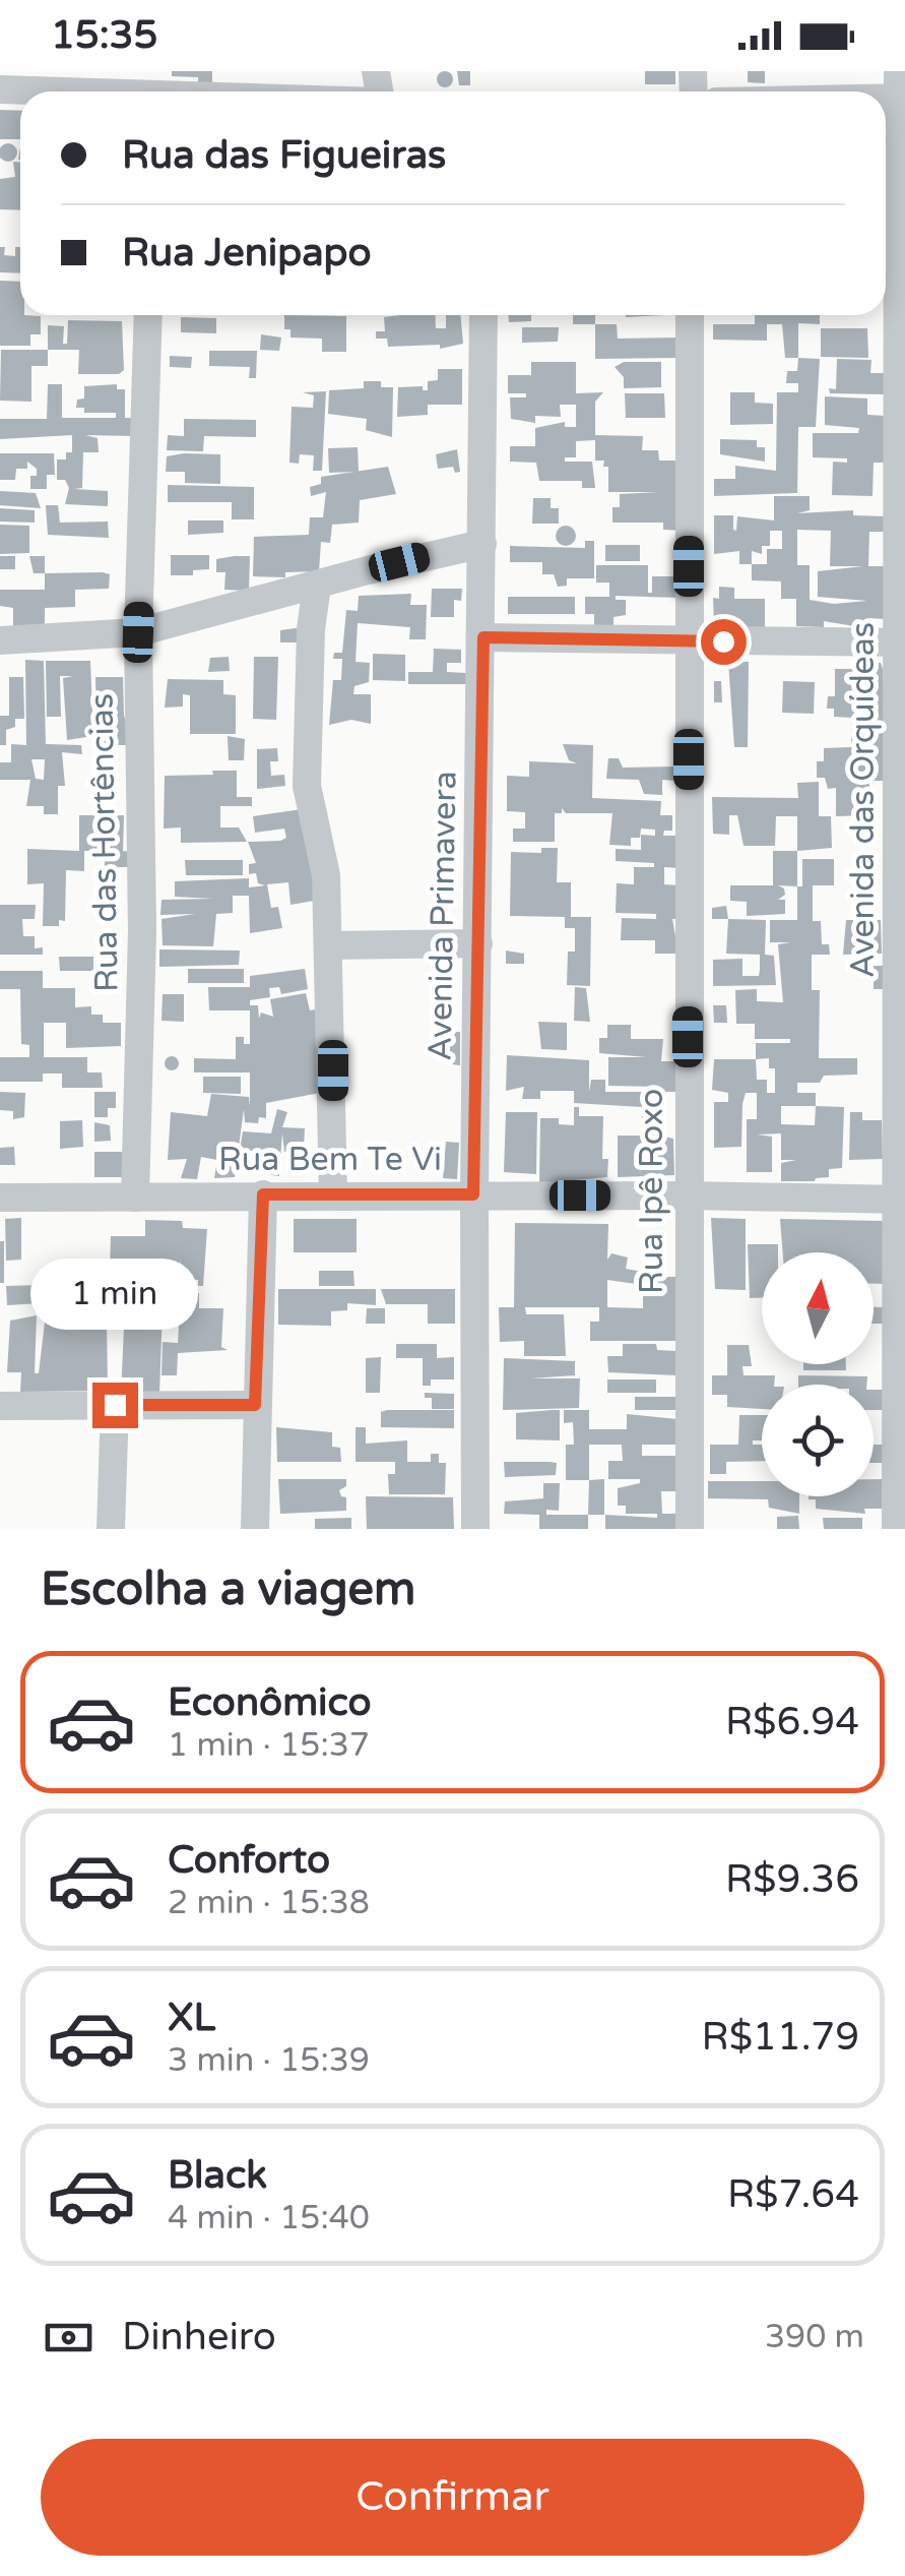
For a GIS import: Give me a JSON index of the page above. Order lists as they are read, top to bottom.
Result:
{
  "streets": {
    "street": [
      "Avenida das Orquídeas",
      "Rua das Hortências",
      "Avenida Primavera",
      "Rua Bem Te Vi",
      "Rua Ipê Roxo"
    ]
  },
  "crossings": [
    ["Avenida das Orquídeas", "Rua Bem Te Vi"],
    ["Rua das Hortências", "Rua Bem Te Vi"],
    ["Avenida Primavera", "Rua Bem Te Vi"],
    ["Rua Bem Te Vi", "Rua Ipê Roxo"]
  ],
  "north": "top",
  "page": {
    "status": "15:35",
    "banner": ["Rua das Figueiras", "Rua Jenipapo"],
    "bubble": "1 min",
    "heading": "Escolha a viagem",
    "list": [
      {
        "name": "Econômico",
        "note": "1 min · 15:37",
        "value": "R$6.94"
      },
      {
        "name": "Conforto",
        "note": "2 min · 15:38",
        "value": "R$9.36"
      },
      {
        "name": "XL",
        "note": "3 min · 15:39",
        "value": "R$11.79"
      },
      {
        "name": "Black",
        "note": "4 min · 15:40",
        "value": "R$7.64"
      }
    ],
    "pay": ["Dinheiro", "390 m"],
    "buttons": "Confirmar"
  }
}
